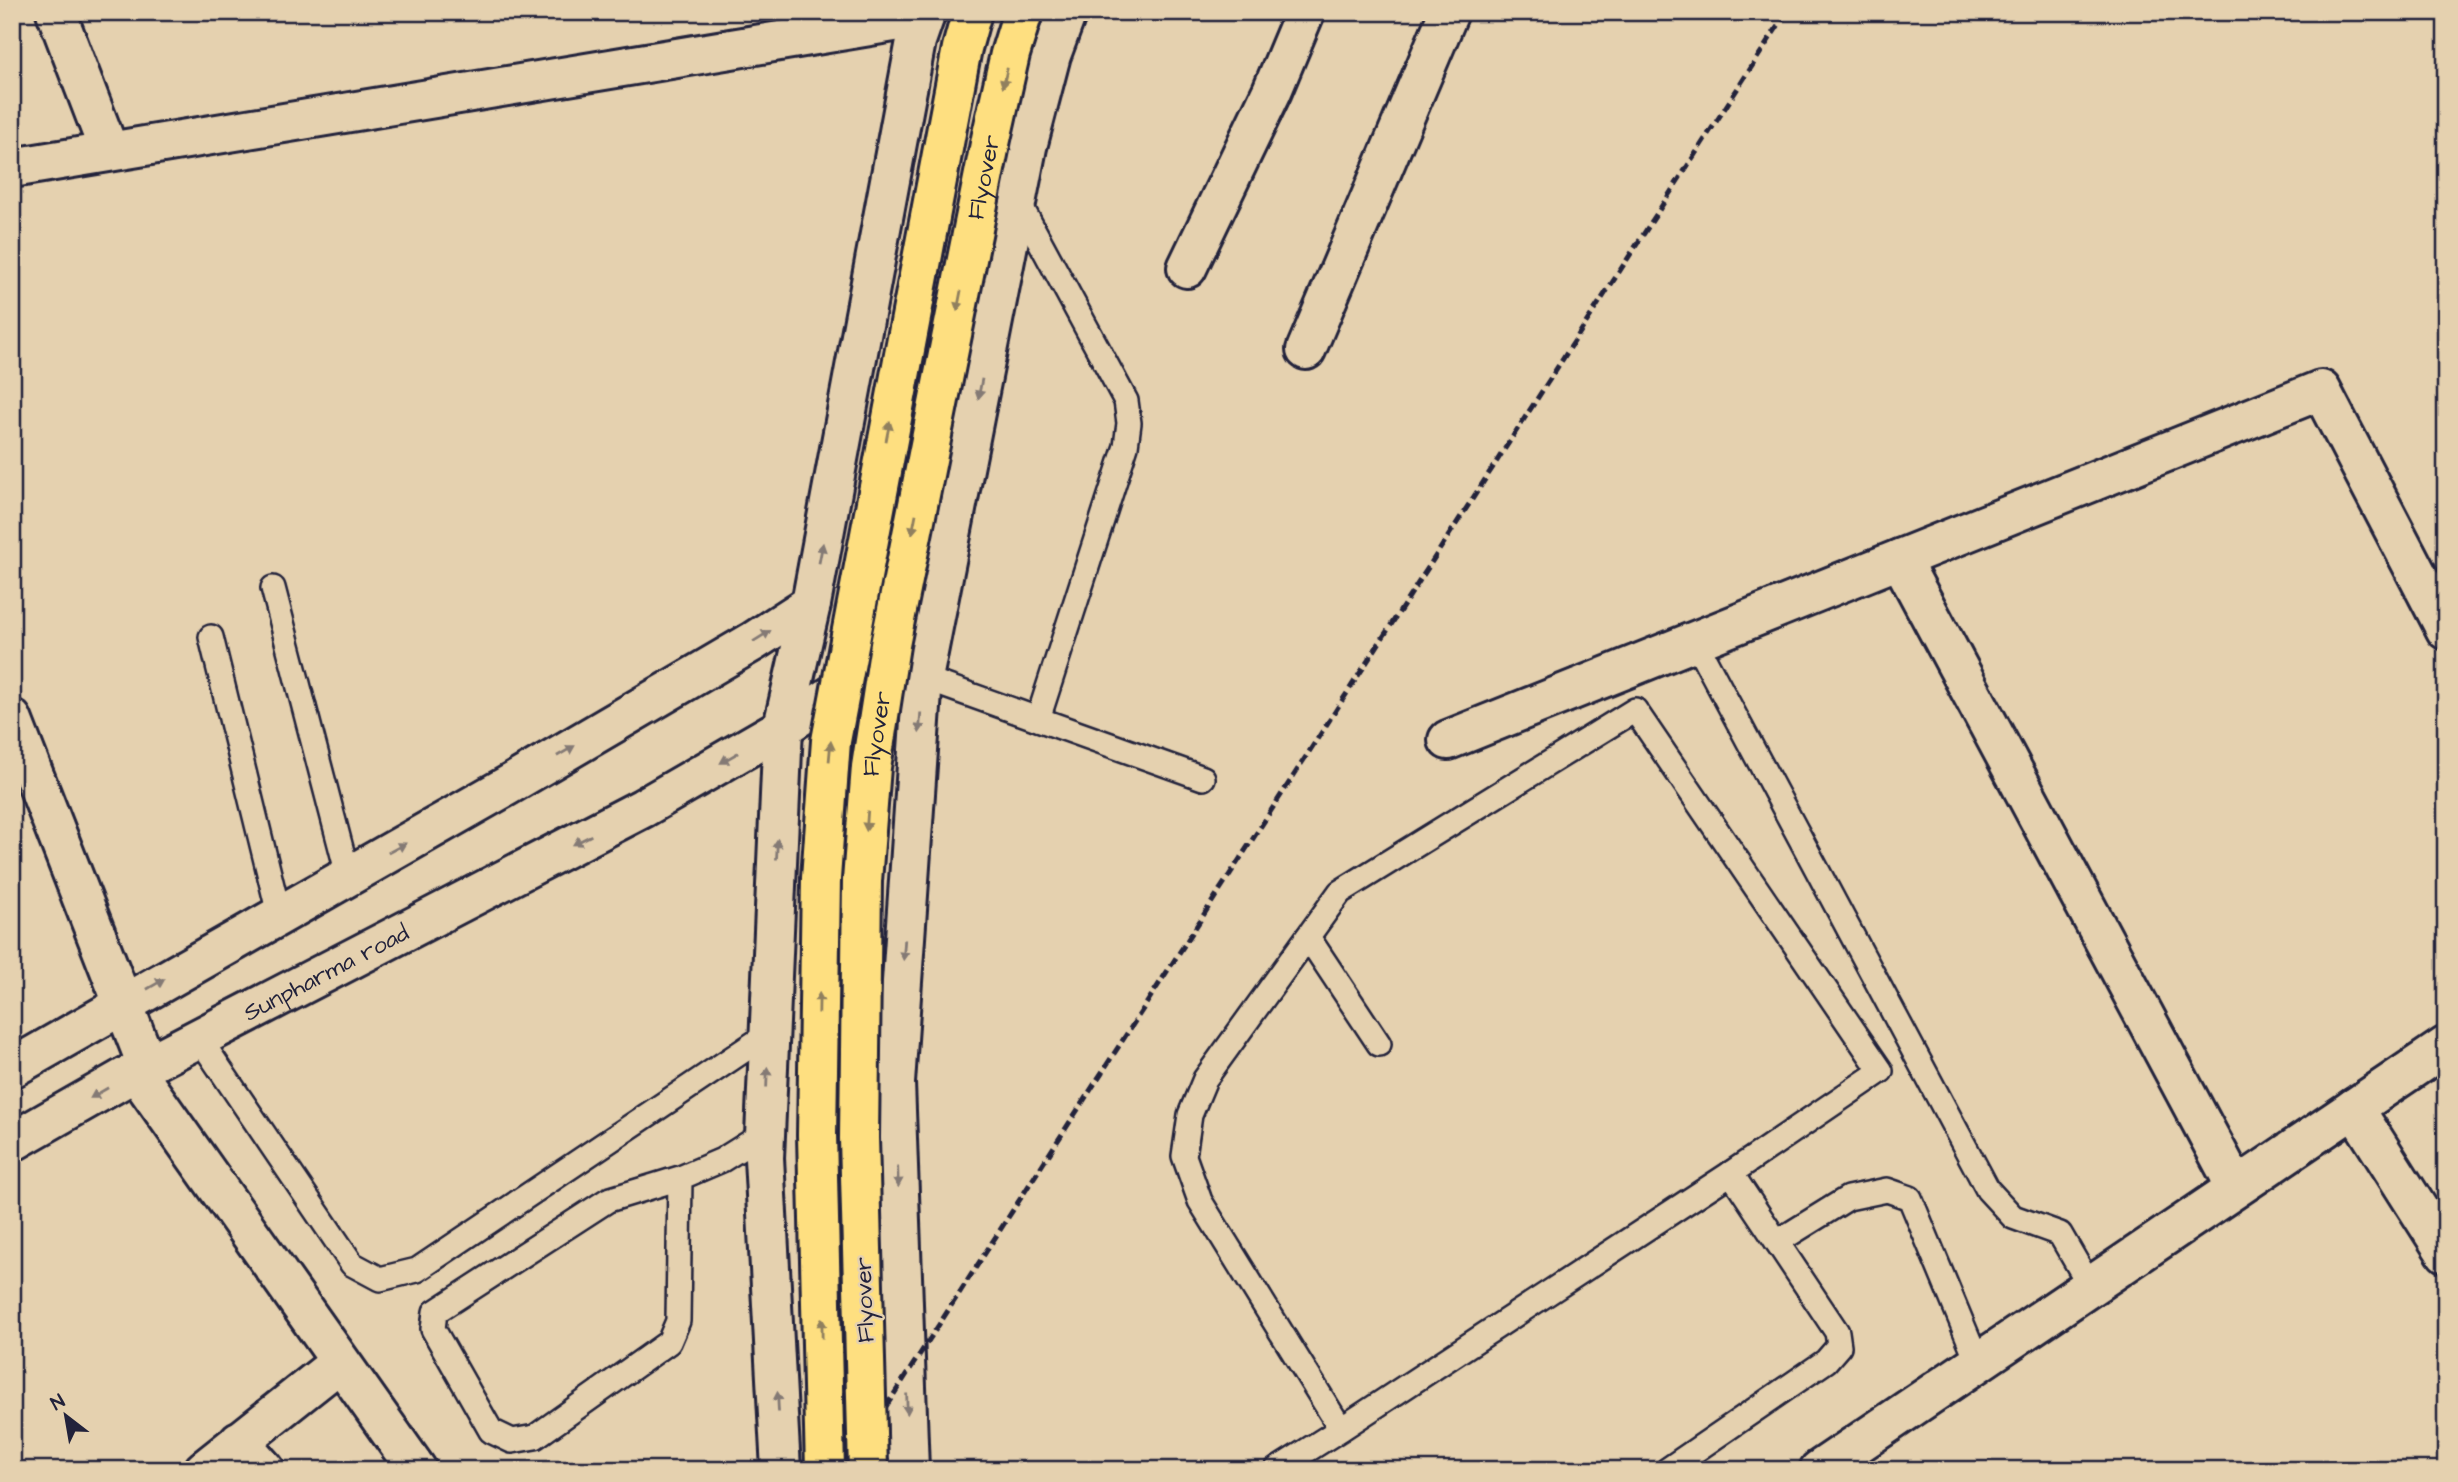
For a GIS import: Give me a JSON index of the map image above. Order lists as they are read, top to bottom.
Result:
{
  "streets": {
    "main road": ["Flyover"],
    "street": ["Sunpharma road"]
  },
  "north": "top left"
}
